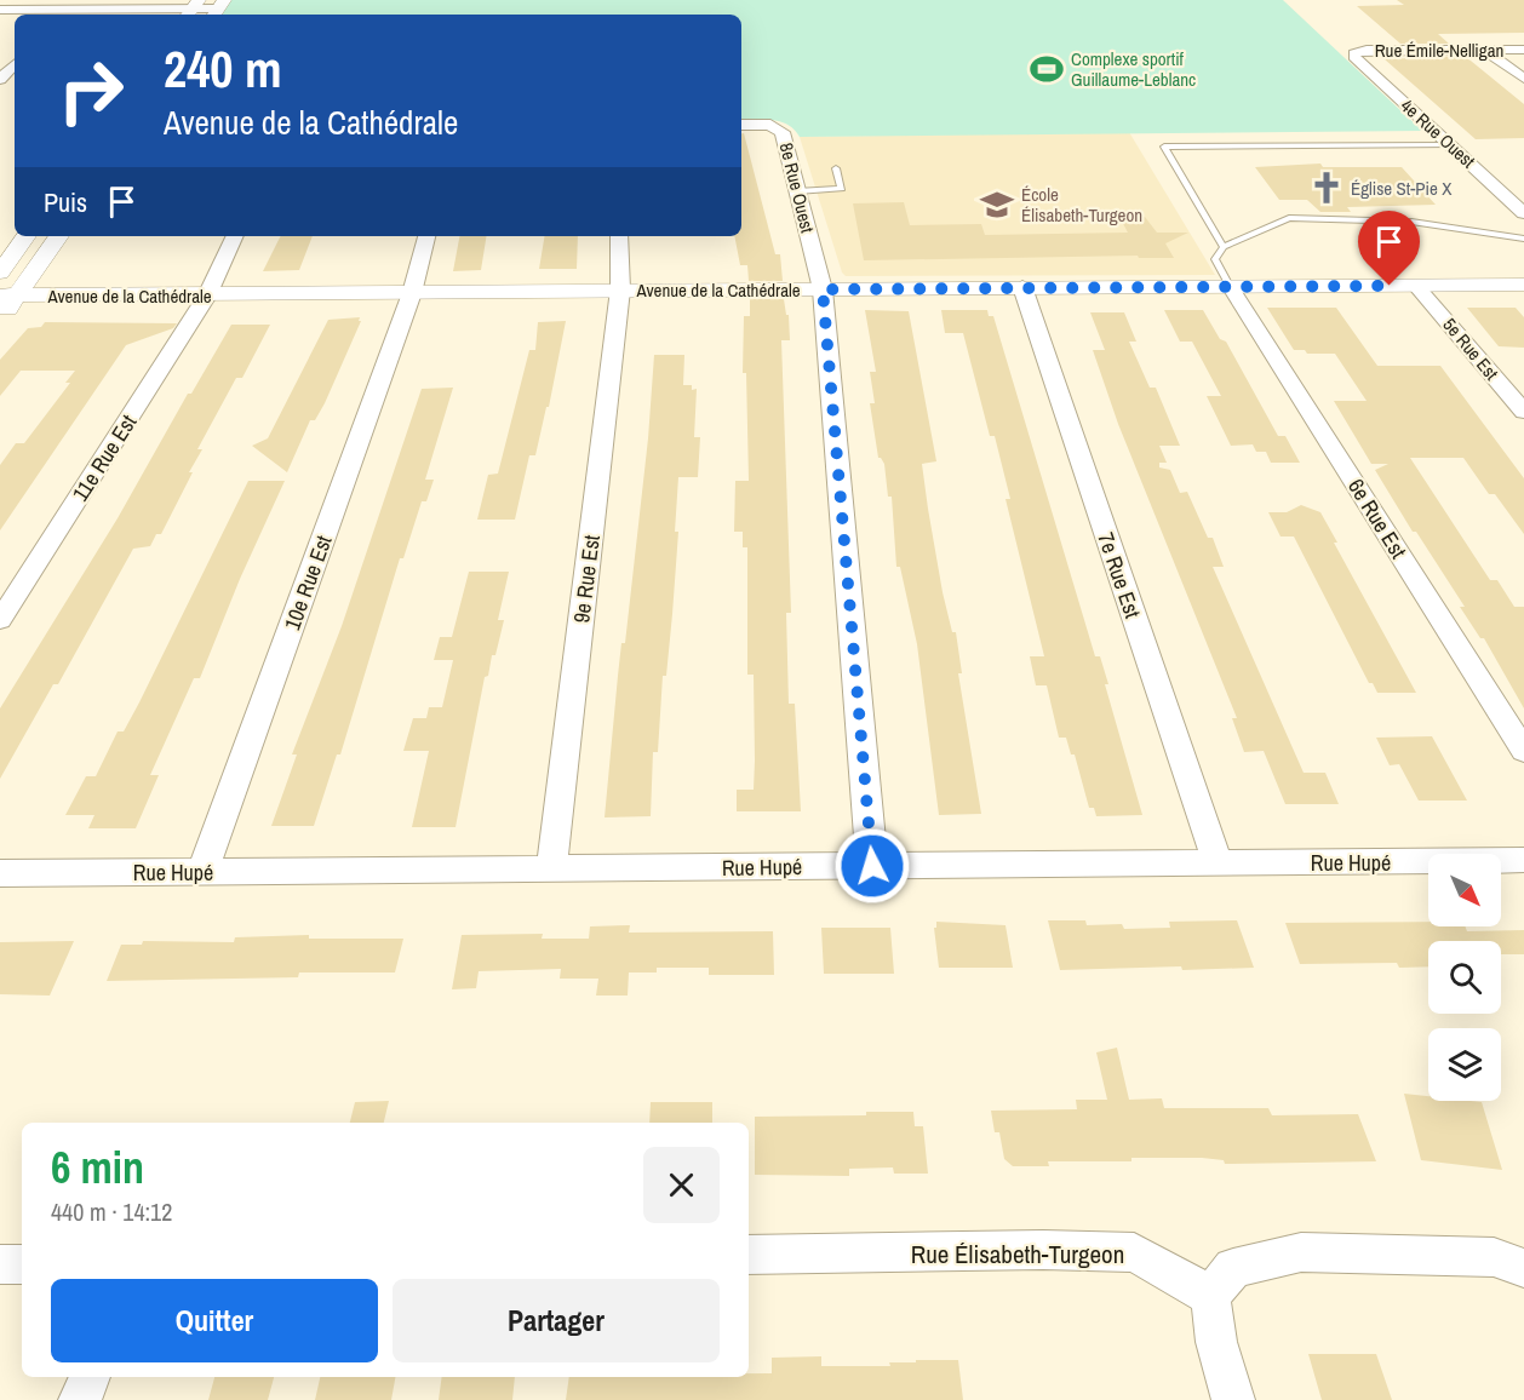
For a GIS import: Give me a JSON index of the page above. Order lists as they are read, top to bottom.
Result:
{
  "streets": {
    "street": [
      "Rue Émile-Nelligan",
      "4e Rue Ouest",
      "8e Rue Ouest",
      "Avenue de la Cathédrale",
      "5e Rue Est",
      "11e Rue Est",
      "6e Rue Est",
      "7e Rue Est",
      "9e Rue Est",
      "10e Rue Est",
      "Rue Hupé",
      "Rue Élisabeth-Turgeon"
    ]
  },
  "crossings": [
    ["Rue Émile-Nelligan", "4e Rue Ouest"],
    ["8e Rue Ouest", "Avenue de la Cathédrale"],
    ["8e Rue Ouest", "Rue Hupé"],
    ["Avenue de la Cathédrale", "5e Rue Est"],
    ["Avenue de la Cathédrale", "11e Rue Est"],
    ["Avenue de la Cathédrale", "6e Rue Est"],
    ["Avenue de la Cathédrale", "7e Rue Est"],
    ["Avenue de la Cathédrale", "9e Rue Est"],
    ["Avenue de la Cathédrale", "10e Rue Est"],
    ["7e Rue Est", "Rue Hupé"],
    ["9e Rue Est", "Rue Hupé"],
    ["10e Rue Est", "Rue Hupé"]
  ],
  "places": {
    "sports": ["Complexe sportif Guillaume-Leblanc"],
    "church": ["Église St-Pie X"],
    "school or university": ["École Élisabeth-Turgeon"]
  },
  "north": "bottom right",
  "page": {
    "turn": ["240 m", "Avenue de la Cathédrale"],
    "then": "Puis",
    "heading": ["6 min", "440 m · 14:12"],
    "buttons": ["Quitter", "Partager"]
  }
}
